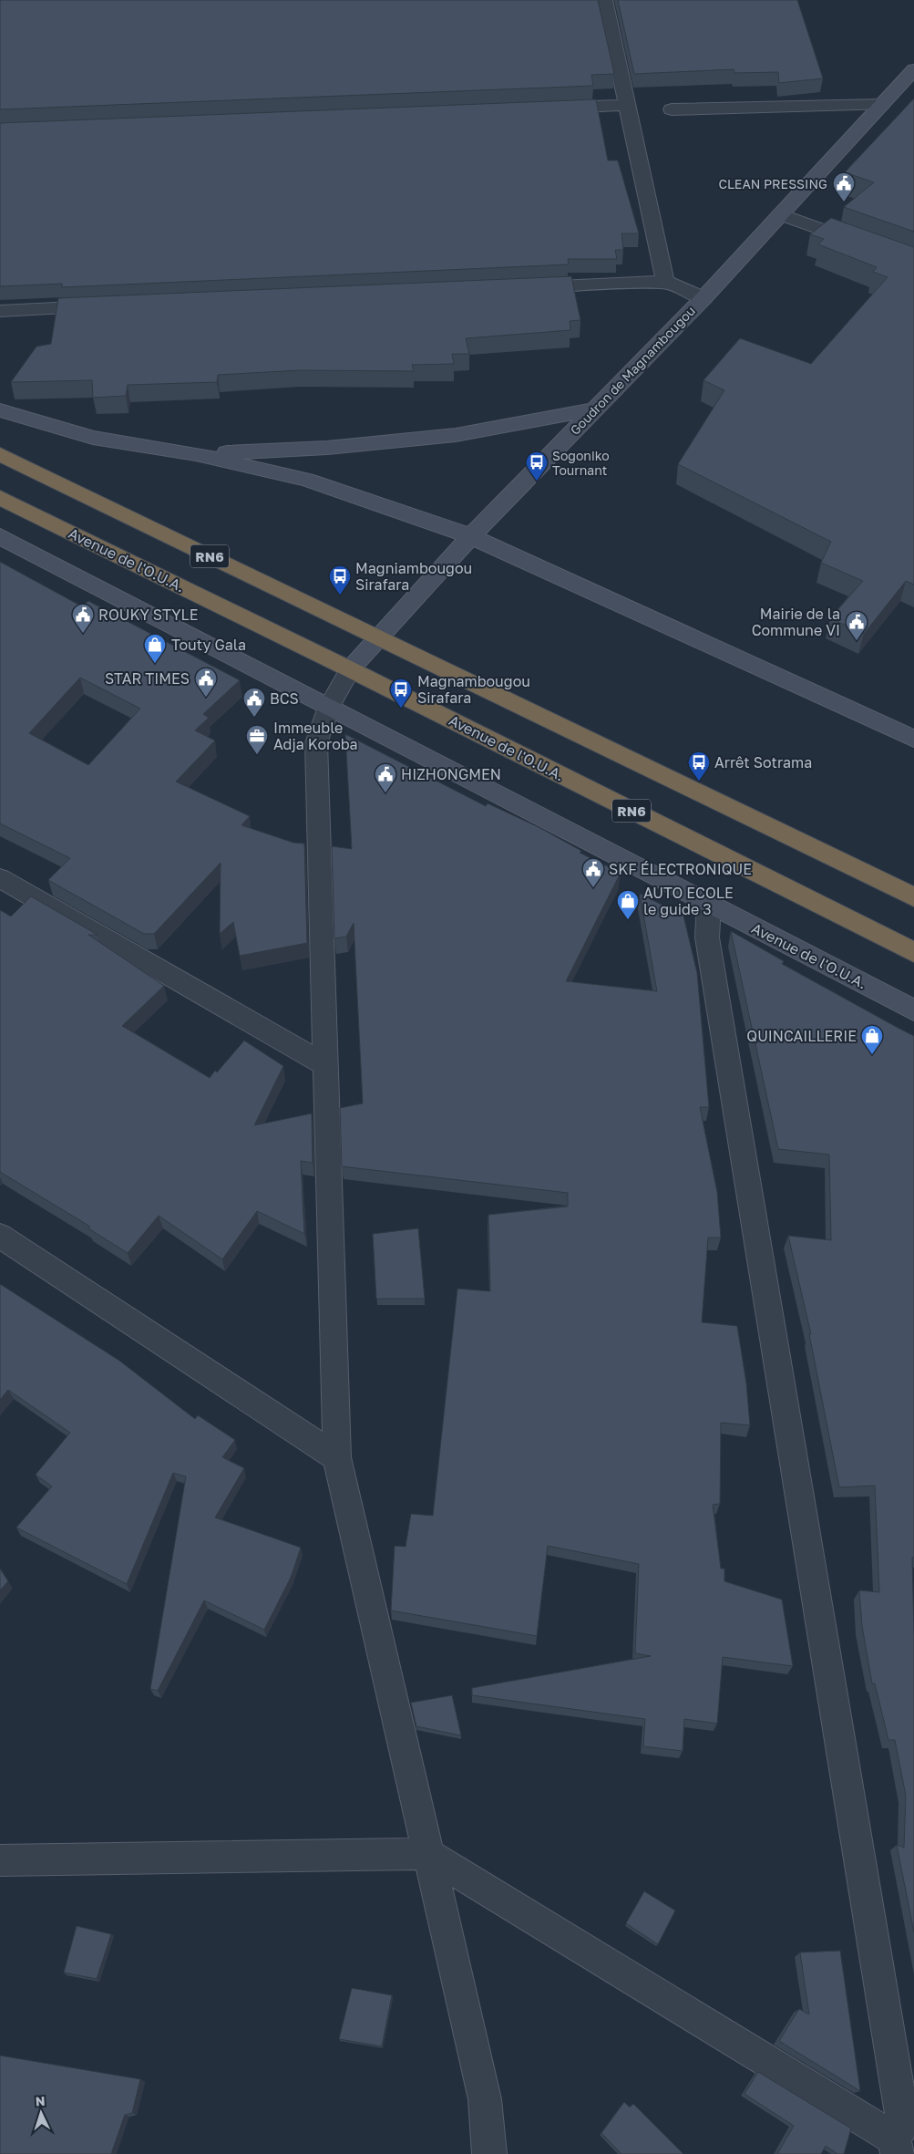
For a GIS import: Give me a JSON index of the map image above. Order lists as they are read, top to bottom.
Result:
{
  "streets": {
    "highway": ["RN6", "Avenue de l'O.U.A."],
    "street": ["Goudron de Magnambougou"]
  },
  "crossings": [
    ["Goudron de Magnambougou", "RN6"],
    ["Goudron de Magnambougou", "Avenue de l'O.U.A."]
  ],
  "places": {
    "public building": [
      "CLEAN PRESSING",
      "ROUKY STYLE",
      "Mairie de la Commune VI",
      "STAR TIMES",
      "BCS",
      "HIZHONGMEN",
      "SKF ÉLECTRONIQUE"
    ],
    "bus stop": [
      "Sogoniko Tournant",
      "Magniambougou Sirafara",
      "Magnambougou Sirafara",
      "Arrêt Sotrama"
    ],
    "shop": ["Touty Gala", "AUTO ECOLE le guide 3", "QUINCAILLERIE"],
    "office": ["Immeuble Adja Koroba"]
  },
  "north": "top"
}
